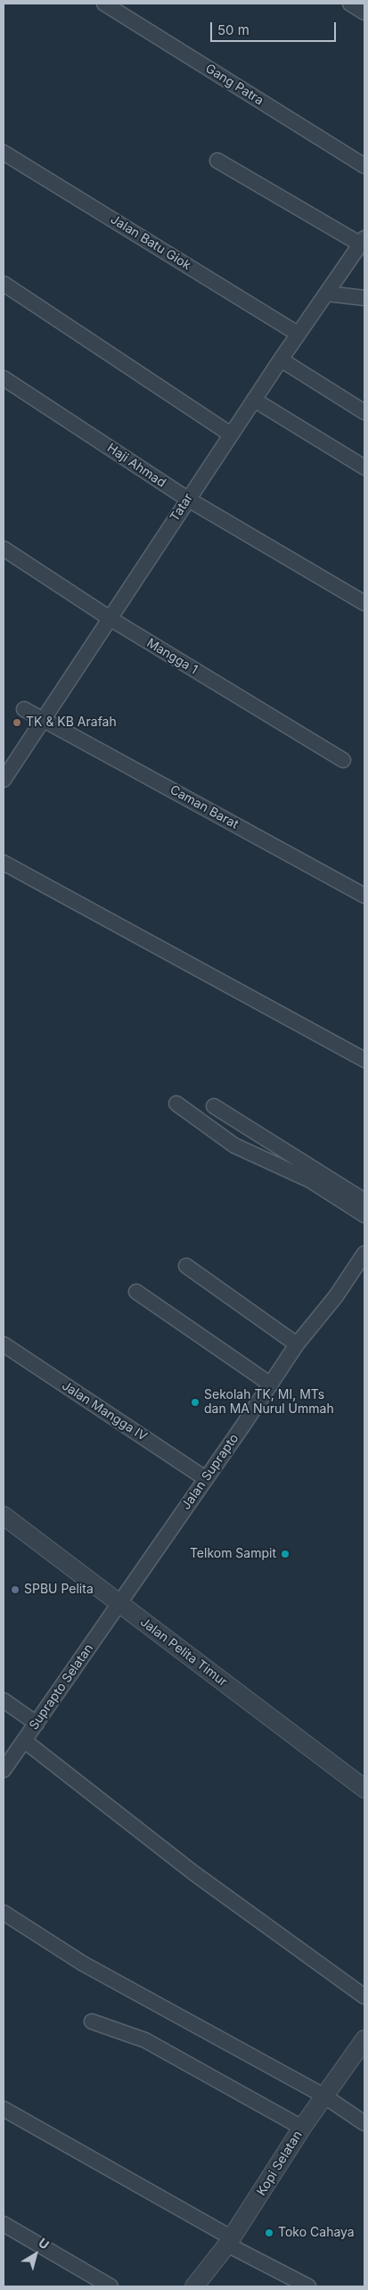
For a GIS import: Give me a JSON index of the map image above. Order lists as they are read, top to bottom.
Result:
{
  "streets": {
    "street": [
      "Gang Patra",
      "Jalan Batu Giok",
      "Haji Ahmad",
      "Tatar",
      "Mangga 1",
      "Caman Barat",
      "Jalan Mangga IV",
      "Jalan Suprapto",
      "Jalan Pelita Timur",
      "Suprapto Selatan",
      "Kopi Selatan"
    ]
  },
  "crossings": [
    ["Jalan Batu Giok", "Tatar"],
    ["Haji Ahmad", "Tatar"],
    ["Tatar", "Mangga 1"],
    ["Tatar", "Caman Barat"],
    ["Jalan Mangga IV", "Jalan Suprapto"],
    ["Jalan Suprapto", "Jalan Pelita Timur"],
    ["Jalan Suprapto", "Suprapto Selatan"],
    ["Jalan Pelita Timur", "Suprapto Selatan"]
  ],
  "places": [
    "TK & KB Arafah",
    "Sekolah TK, MI, MTs dan MA Nurul Ummah",
    "Telkom Sampit",
    "SPBU Pelita",
    "Toko Cahaya"
  ],
  "scale_bar": "50 m",
  "north": "top right"
}
